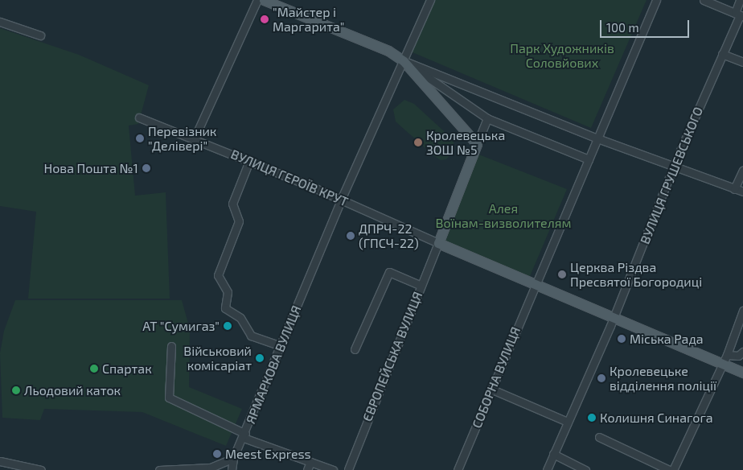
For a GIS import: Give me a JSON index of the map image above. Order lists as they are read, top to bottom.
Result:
{
  "streets": {
    "street": [
      "ВУЛИЦЯ ГРУШЕВСЬКОГО",
      "ВУЛИЦЯ ГЕРОЇВ КРУТ",
      "ЄВРОПЕЙСЬКА ВУЛИЦЯ",
      "ЯРМАРКОВА ВУЛИЦЯ",
      "СОБОРНА ВУЛИЦЯ"
    ]
  },
  "crossings": [
    ["ВУЛИЦЯ ГЕРОЇВ КРУТ", "ЄВРОПЕЙСЬКА ВУЛИЦЯ"],
    ["ВУЛИЦЯ ГЕРОЇВ КРУТ", "ЯРМАРКОВА ВУЛИЦЯ"]
  ],
  "parks": ["Парк Художників Соловйових", "Алея Воїнам-визволителям"],
  "places": [
    "\"Майстер і Маргарита\"",
    "Перевізник \"Делівері\"",
    "Кролевецька ЗОШ №5",
    "Нова Пошта №1",
    "ДПРЧ-22 (ГПСЧ-22)",
    "Церква Різдва Пресвятої Богородиці",
    "АТ \"Сумигаз\"",
    "Міська Рада",
    "Військовий комісаріат",
    "Спартак",
    "Кролевецьке відділення поліції",
    "Льодовий каток",
    "Колишня Синагога",
    "Meest Express"
  ],
  "scale_bar": "100 m"
}
